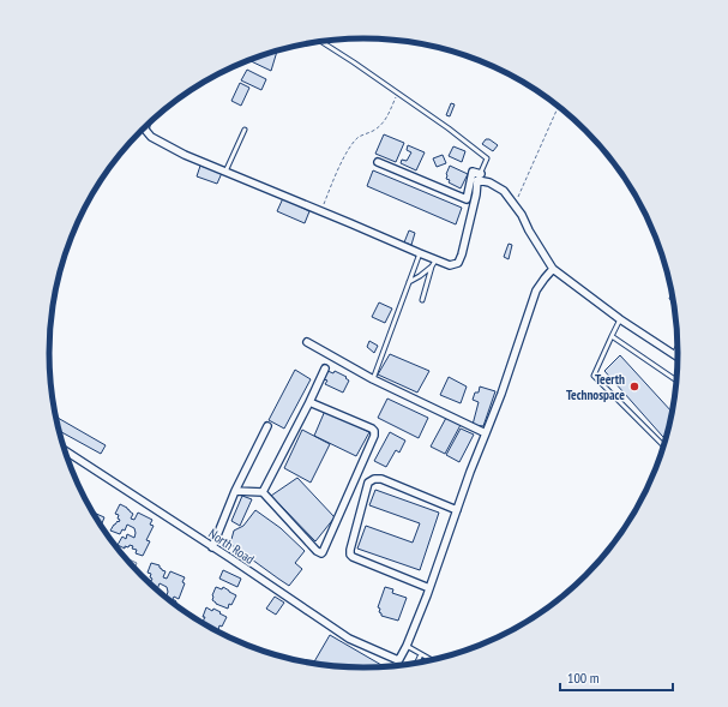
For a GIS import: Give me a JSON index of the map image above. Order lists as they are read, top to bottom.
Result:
{
  "streets": {
    "street": ["North Road"]
  },
  "places": ["Teerth Technospace"],
  "scale_bar": "100 m"
}
